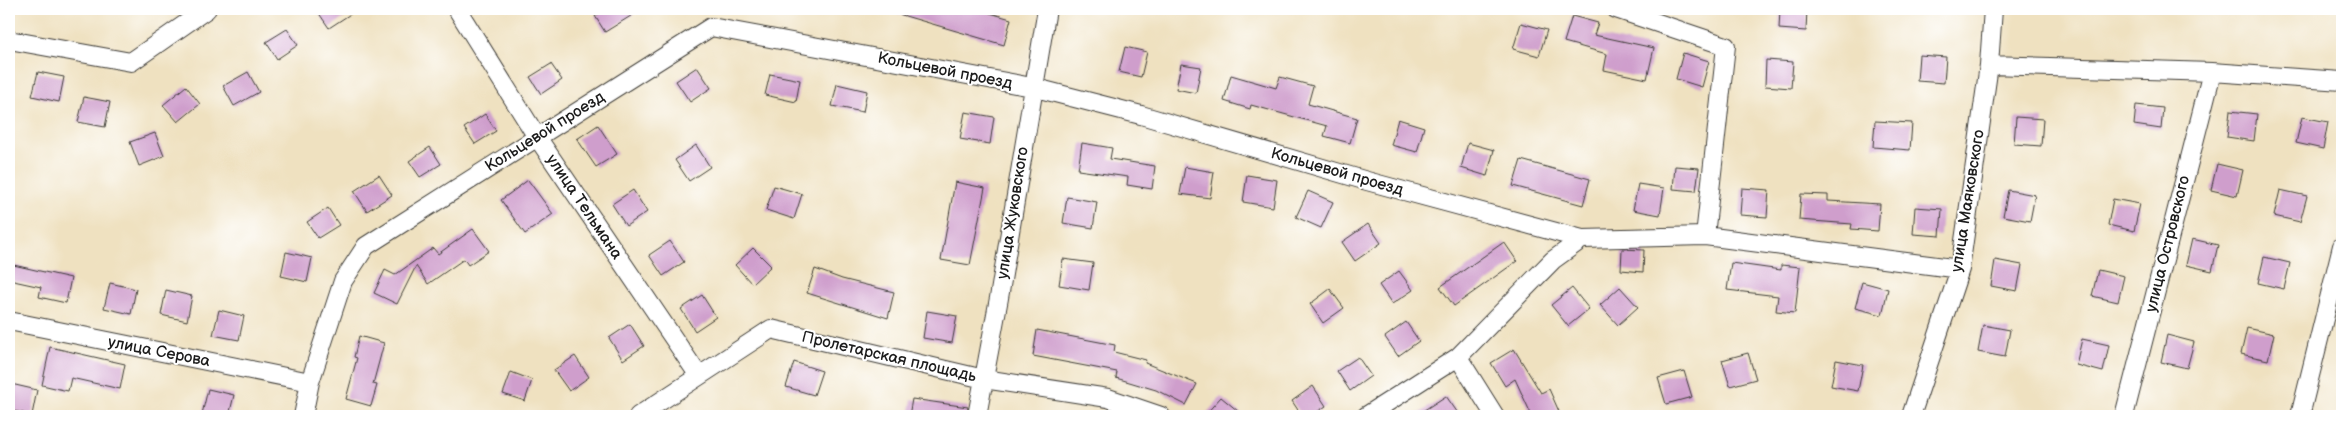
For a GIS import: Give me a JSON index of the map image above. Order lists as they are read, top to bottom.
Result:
{
  "streets": {
    "street": [
      "Кольцевой проезд",
      "улица Маяковского",
      "улица Тельмана",
      "улица Жуковского",
      "улица Островского",
      "улица Серова",
      "Пролетарская площадь"
    ]
  },
  "crossings": [
    ["Кольцевой проезд", "улица Маяковского"],
    ["Кольцевой проезд", "улица Тельмана"],
    ["Кольцевой проезд", "улица Жуковского"],
    ["Кольцевой проезд", "улица Серова"],
    ["улица Тельмана", "Пролетарская площадь"],
    ["улица Жуковского", "Пролетарская площадь"]
  ]
}
